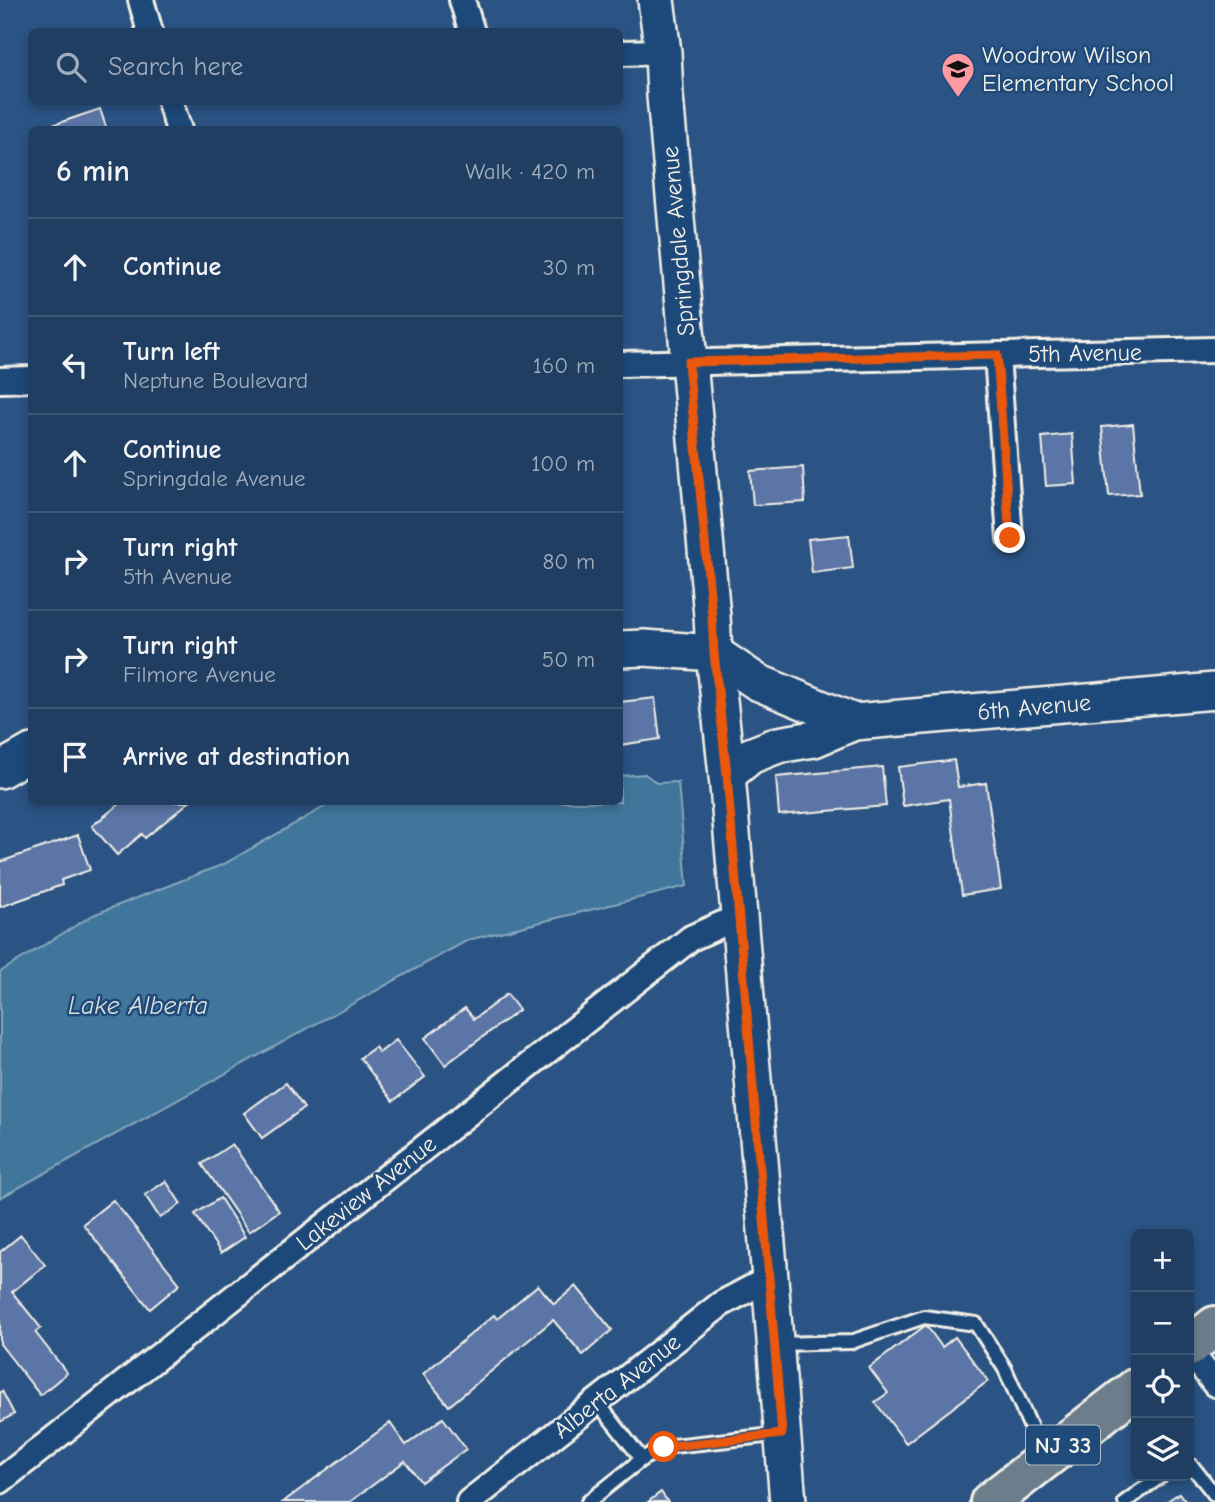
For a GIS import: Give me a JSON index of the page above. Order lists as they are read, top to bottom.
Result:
{
  "streets": {
    "highway": ["NJ 33"],
    "street": [
      "Springdale Avenue",
      "5th Avenue",
      "6th Avenue",
      "Lakeview Avenue",
      "Alberta Avenue"
    ]
  },
  "crossings": [
    ["Springdale Avenue", "5th Avenue"],
    ["Springdale Avenue", "6th Avenue"],
    ["Springdale Avenue", "Lakeview Avenue"],
    ["Springdale Avenue", "Alberta Avenue"]
  ],
  "water": ["Lake Alberta"],
  "places": {
    "school or university": ["Woodrow Wilson Elementary School"]
  },
  "page": {
    "search": "Search here",
    "heading": ["6 min", "Walk · 420 m"],
    "list": [
      ["Continue", "30 m"],
      ["Turn left", "Neptune Boulevard", "160 m"],
      ["Continue", "Springdale Avenue", "100 m"],
      ["Turn right", "5th Avenue", "80 m"],
      ["Turn right", "Filmore Avenue", "50 m"],
      "Arrive at destination"
    ],
    "map_buttons": ["+", "−"]
  }
}
